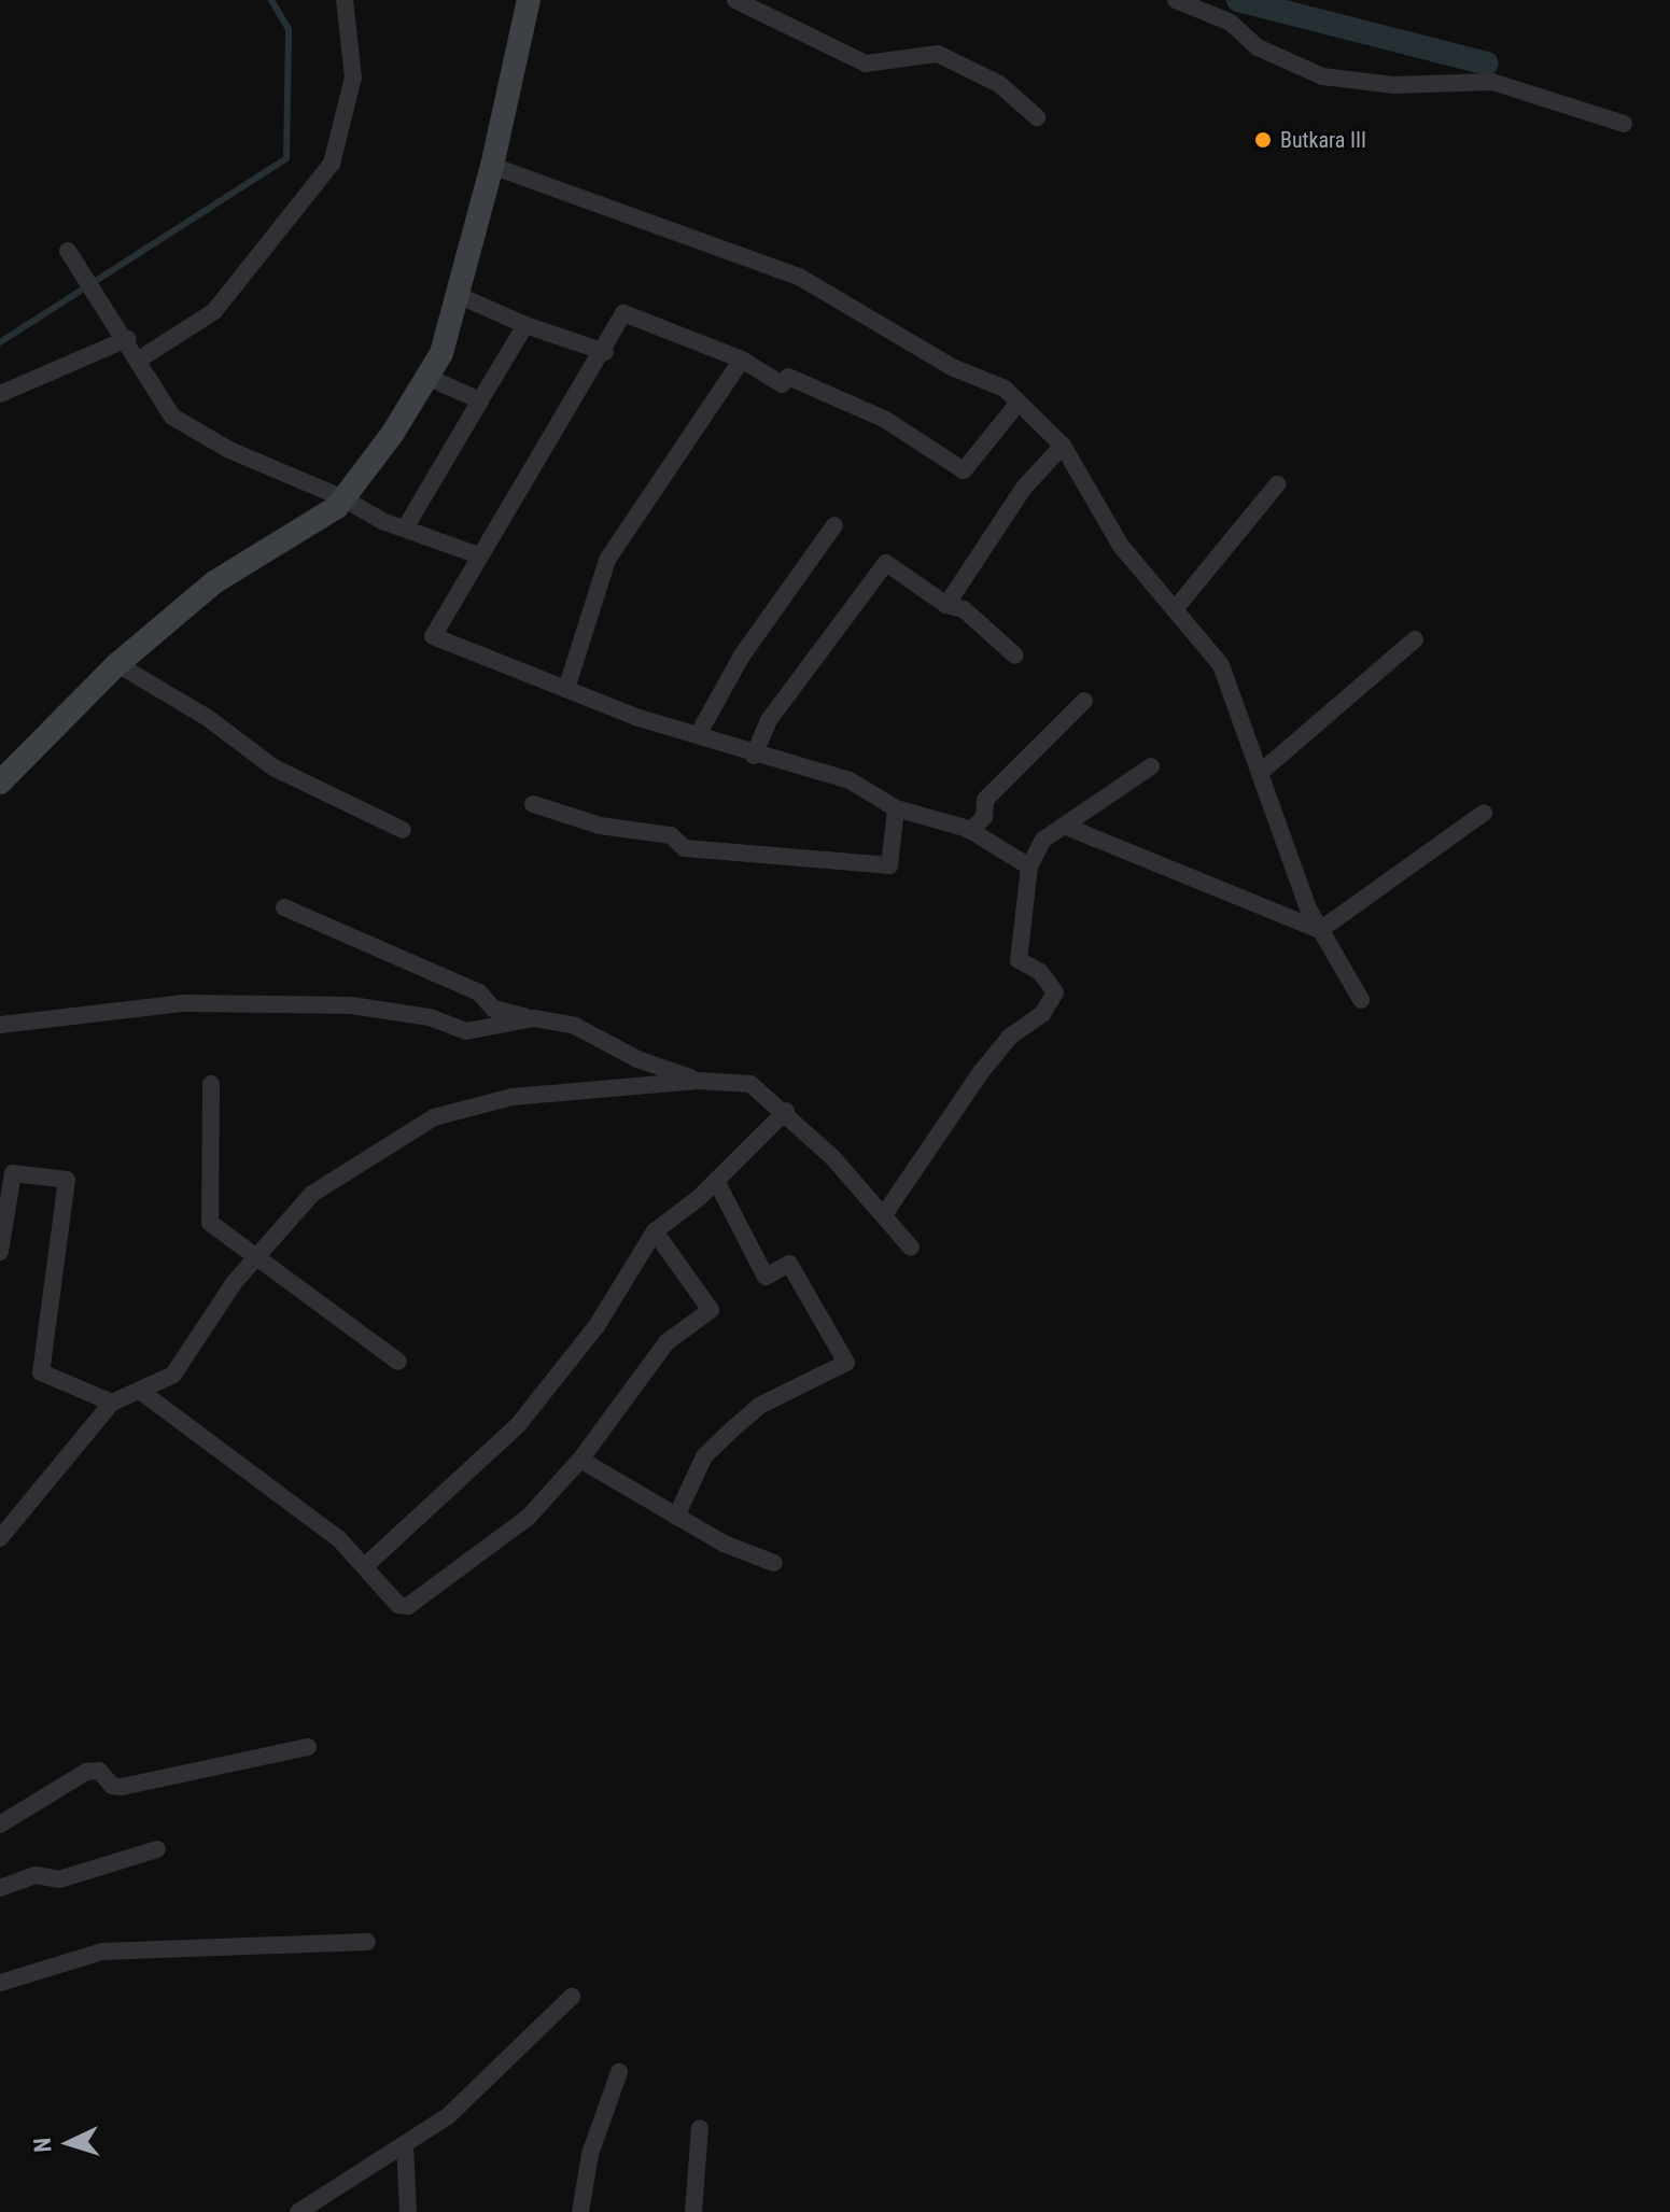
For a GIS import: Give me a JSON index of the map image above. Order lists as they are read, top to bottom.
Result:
{
  "places": ["Butkara III"],
  "north": "left"
}
